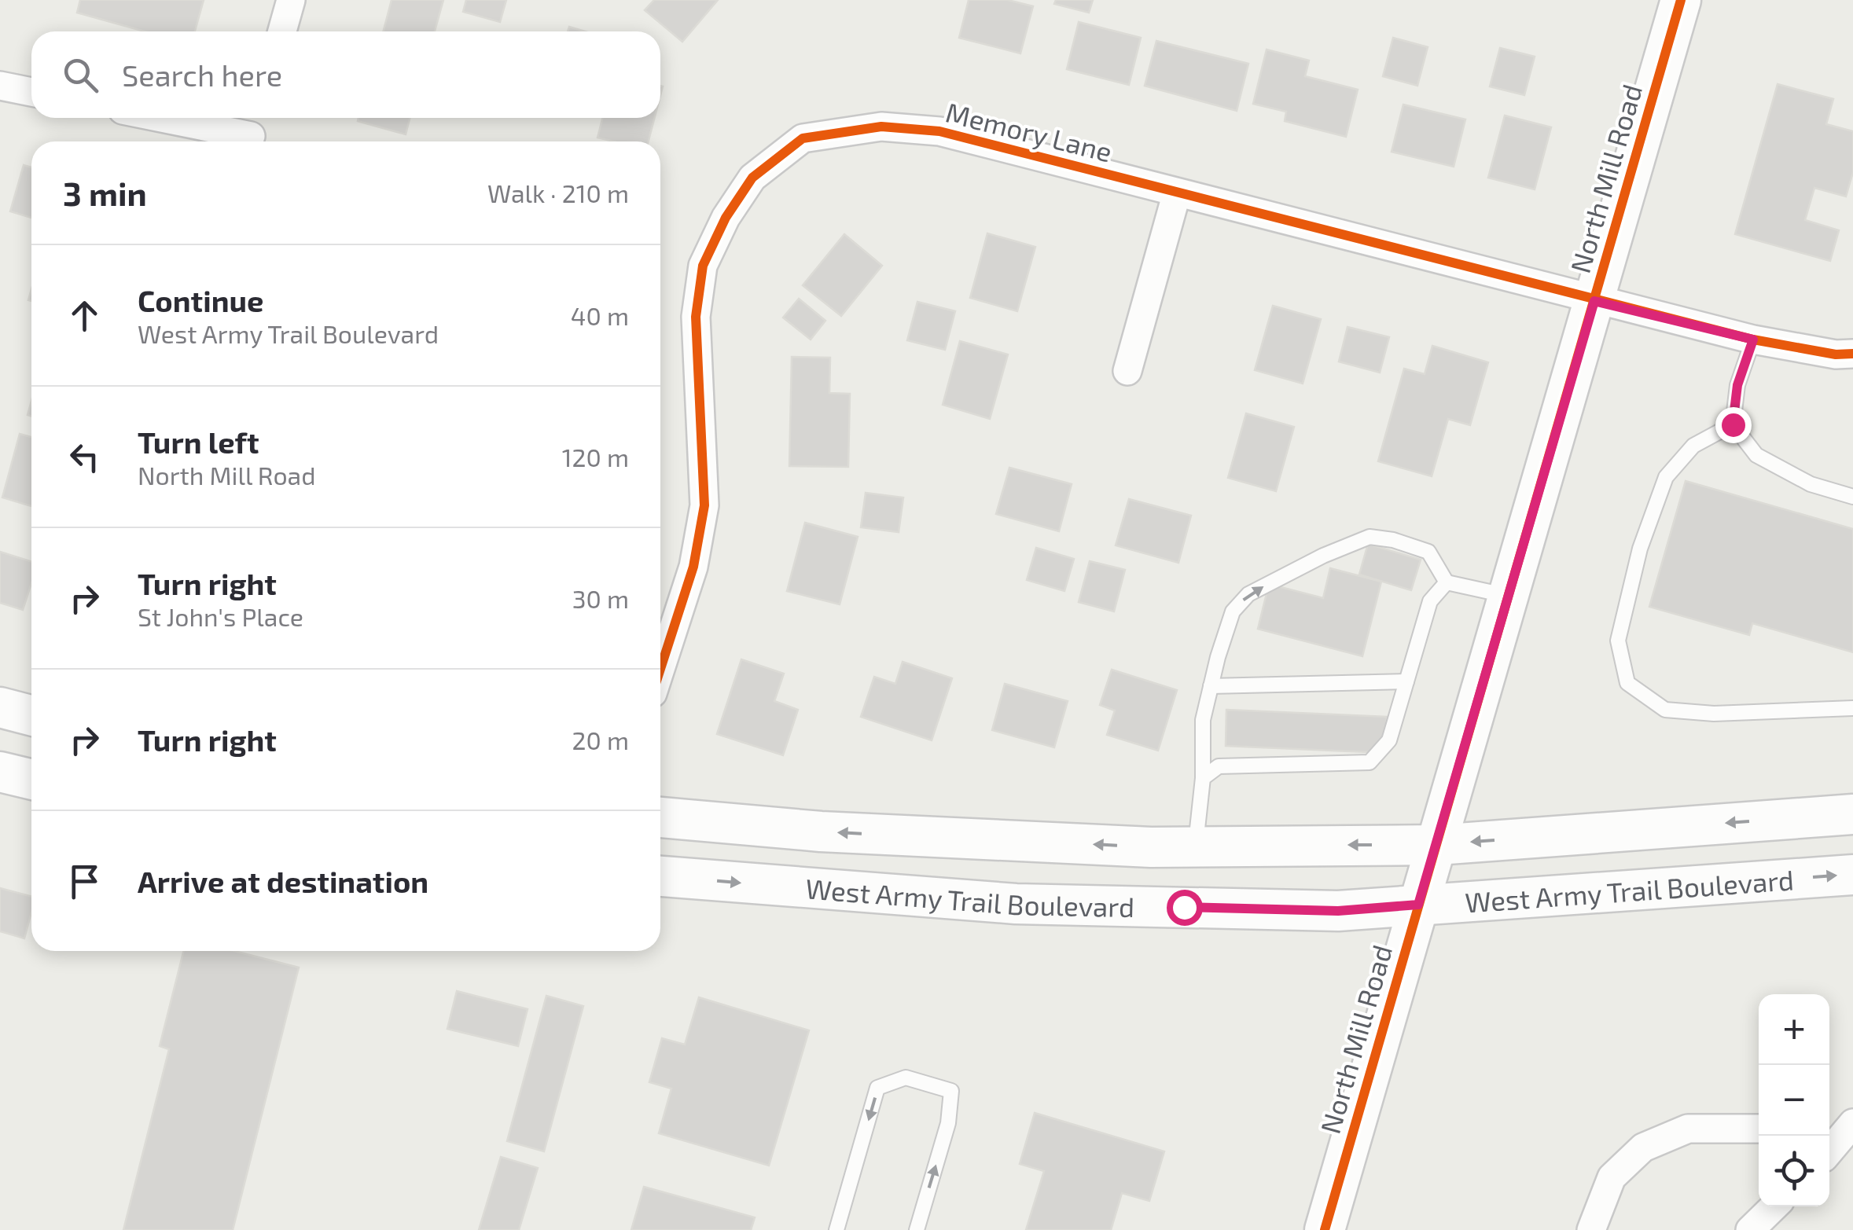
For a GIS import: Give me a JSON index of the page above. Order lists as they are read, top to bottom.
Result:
{
  "streets": {
    "main road": ["North Mill Road", "West Army Trail Boulevard"],
    "street": ["Memory Lane"]
  },
  "crossings": [
    ["Memory Lane", "North Mill Road"],
    ["North Mill Road", "West Army Trail Boulevard"]
  ],
  "page": {
    "search": "Search here",
    "heading": ["3 min", "Walk · 210 m"],
    "list": [
      ["Continue", "West Army Trail Boulevard", "40 m"],
      ["Turn left", "North Mill Road", "120 m"],
      ["Turn right", "St John's Place", "30 m"],
      ["Turn right", "20 m"],
      "Arrive at destination"
    ],
    "map_buttons": ["+", "−"]
  }
}
